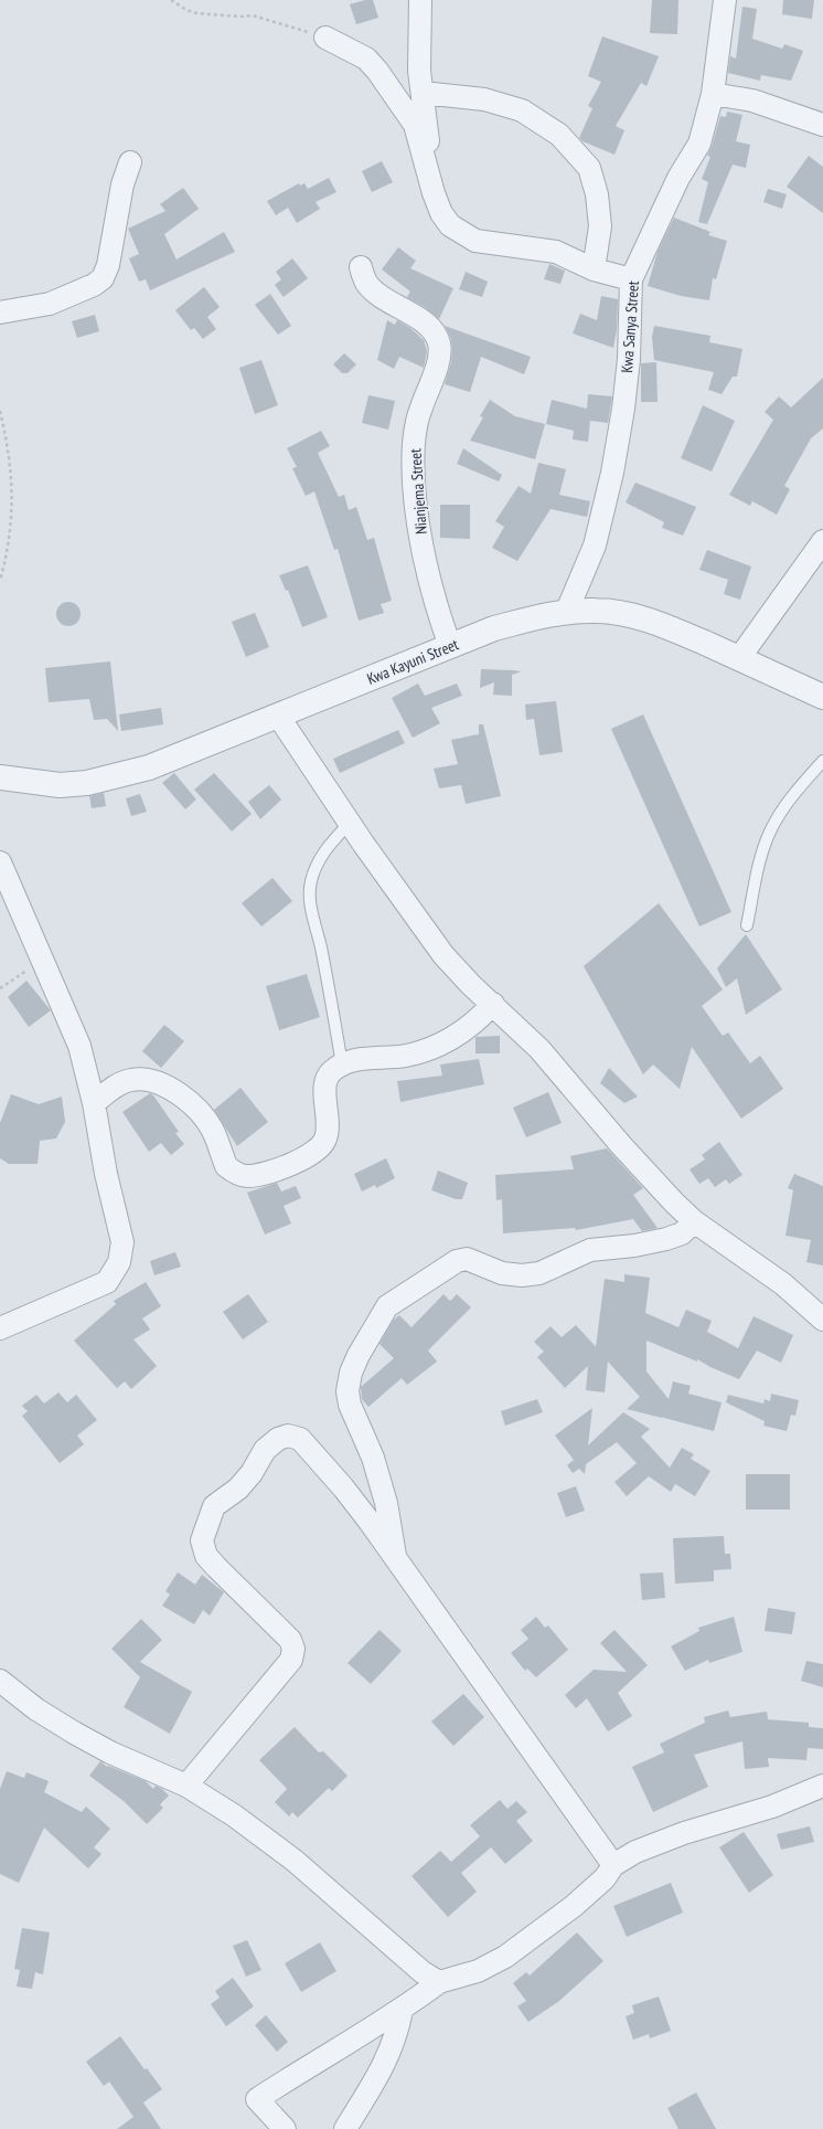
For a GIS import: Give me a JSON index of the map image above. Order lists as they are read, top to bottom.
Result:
{
  "streets": {
    "street": ["Kwa Sanya Street", "Nianjema Street", "Kwa Kayuni Street"]
  },
  "crossings": [
    ["Kwa Sanya Street", "Kwa Kayuni Street"],
    ["Nianjema Street", "Kwa Kayuni Street"]
  ]
}
